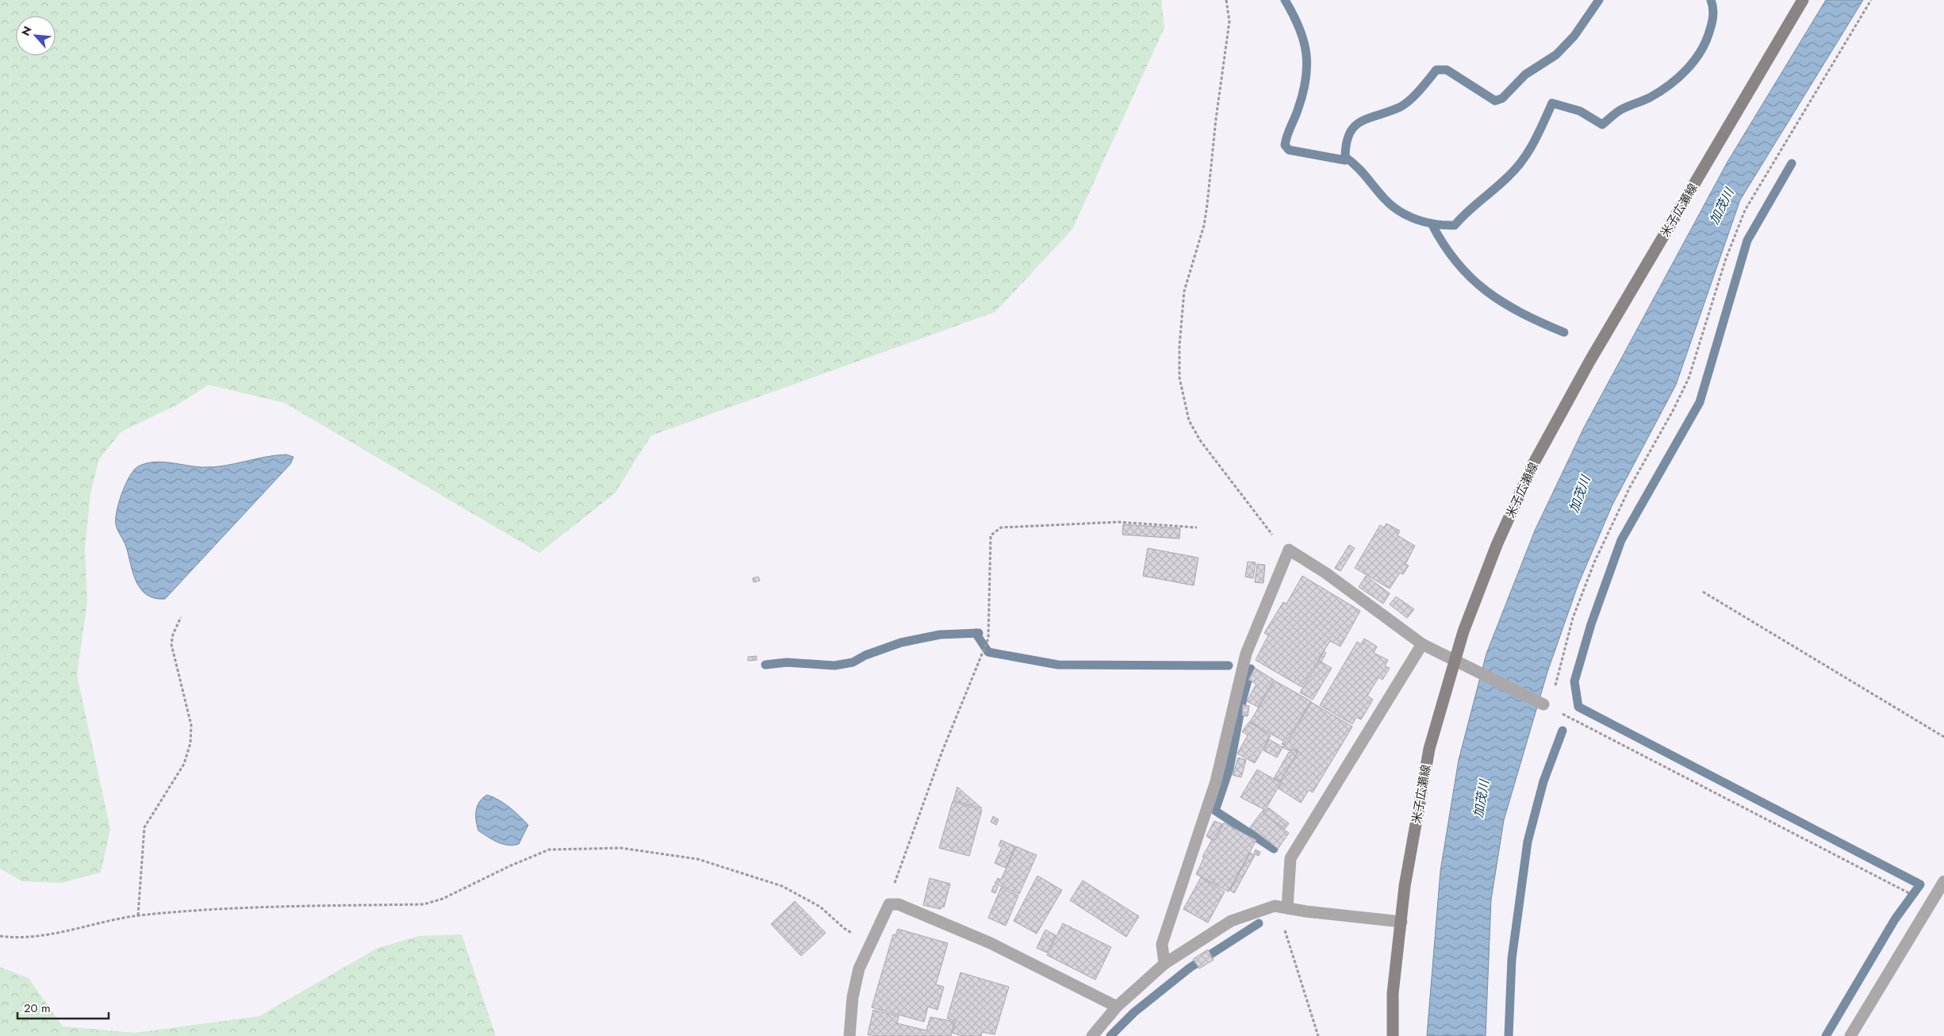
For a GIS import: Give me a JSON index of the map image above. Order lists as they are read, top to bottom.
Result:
{
  "streets": {
    "main road": ["米子広瀬線"]
  },
  "water": ["加茂川"],
  "scale_bar": "20 m",
  "north": "top left"
}
